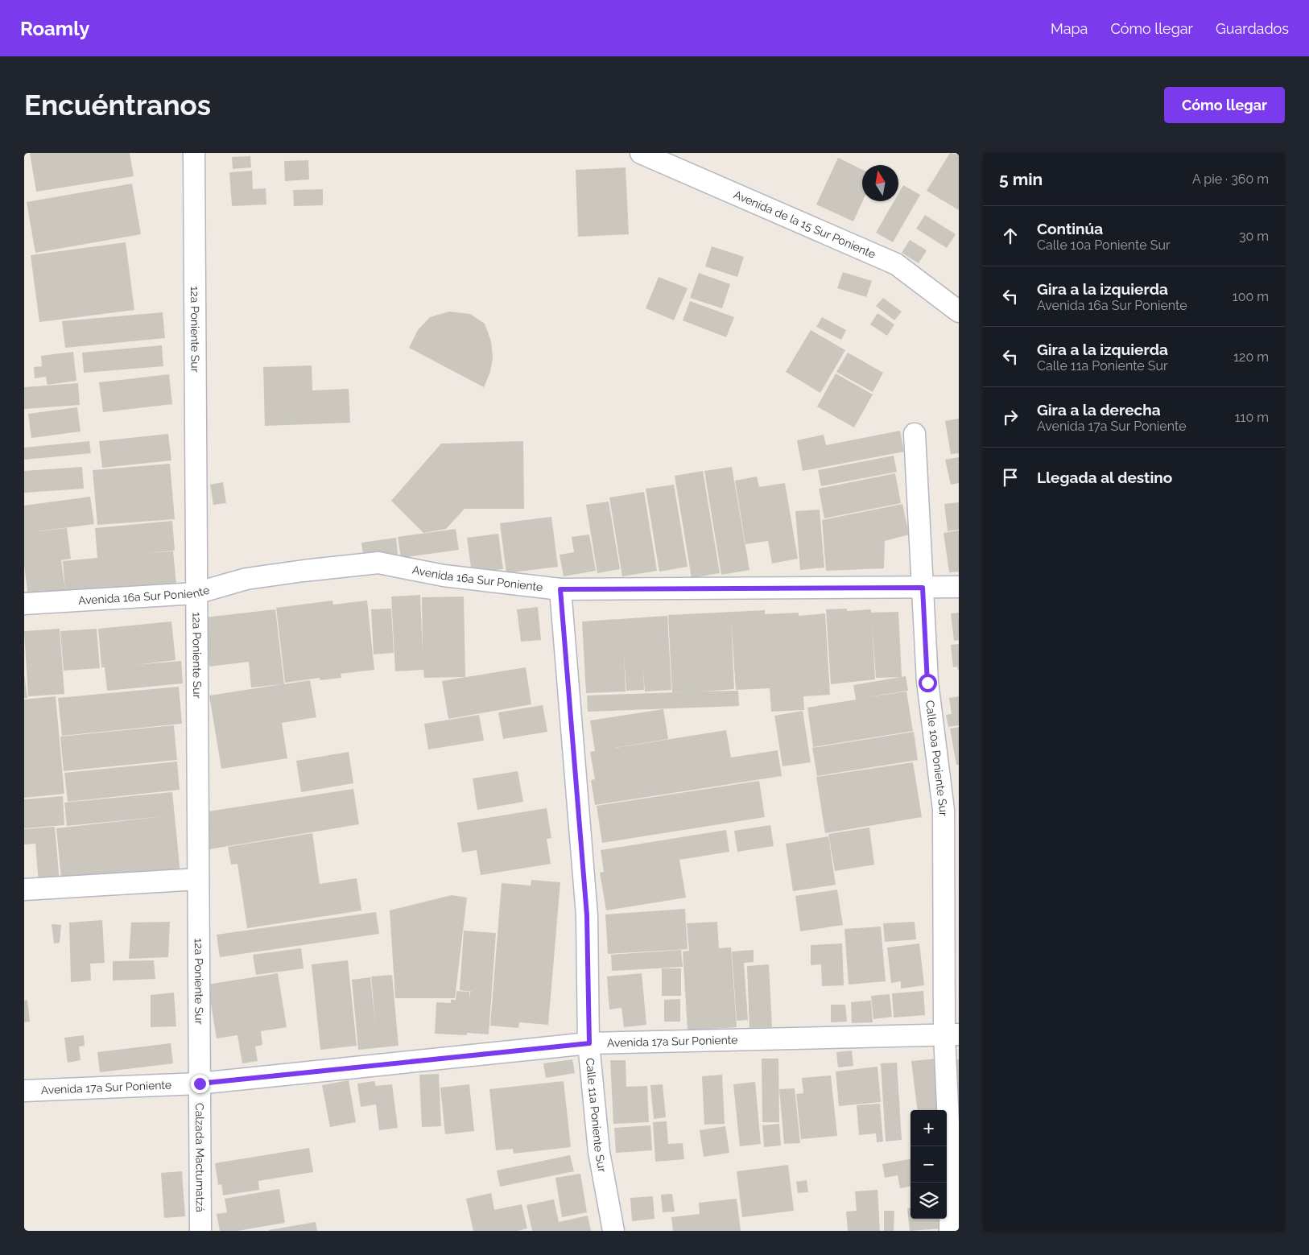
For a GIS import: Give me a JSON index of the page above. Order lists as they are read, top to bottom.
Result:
{
  "streets": {
    "street": [
      "Avenida de la 15 Sur Poniente",
      "12a Poniente Sur",
      "Avenida 16a Sur Poniente",
      "Calle 10a Poniente Sur",
      "Avenida 17a Sur Poniente",
      "Calle 11a Poniente Sur",
      "Calzada Mactumatzá"
    ]
  },
  "crossings": [
    ["12a Poniente Sur", "Avenida 16a Sur Poniente"],
    ["12a Poniente Sur", "Avenida 17a Sur Poniente"],
    ["12a Poniente Sur", "Calzada Mactumatzá"],
    ["Avenida 16a Sur Poniente", "Calle 10a Poniente Sur"],
    ["Avenida 16a Sur Poniente", "Calle 11a Poniente Sur"],
    ["Calle 10a Poniente Sur", "Avenida 17a Sur Poniente"],
    ["Avenida 17a Sur Poniente", "Calle 11a Poniente Sur"],
    ["Avenida 17a Sur Poniente", "Calzada Mactumatzá"]
  ],
  "north": "top",
  "page": {
    "header": "Roamly",
    "nav": ["Mapa", "Cómo llegar", "Guardados"],
    "buttons": "Cómo llegar",
    "title": "Encuéntranos",
    "heading": ["5 min", "A pie · 360 m"],
    "list": [
      ["Continúa", "Calle 10a Poniente Sur", "30 m"],
      ["Gira a la izquierda", "Avenida 16a Sur Poniente", "100 m"],
      ["Gira a la izquierda", "Calle 11a Poniente Sur", "120 m"],
      ["Gira a la derecha", "Avenida 17a Sur Poniente", "110 m"],
      "Llegada al destino"
    ],
    "map_buttons": ["+", "−"]
  }
}
